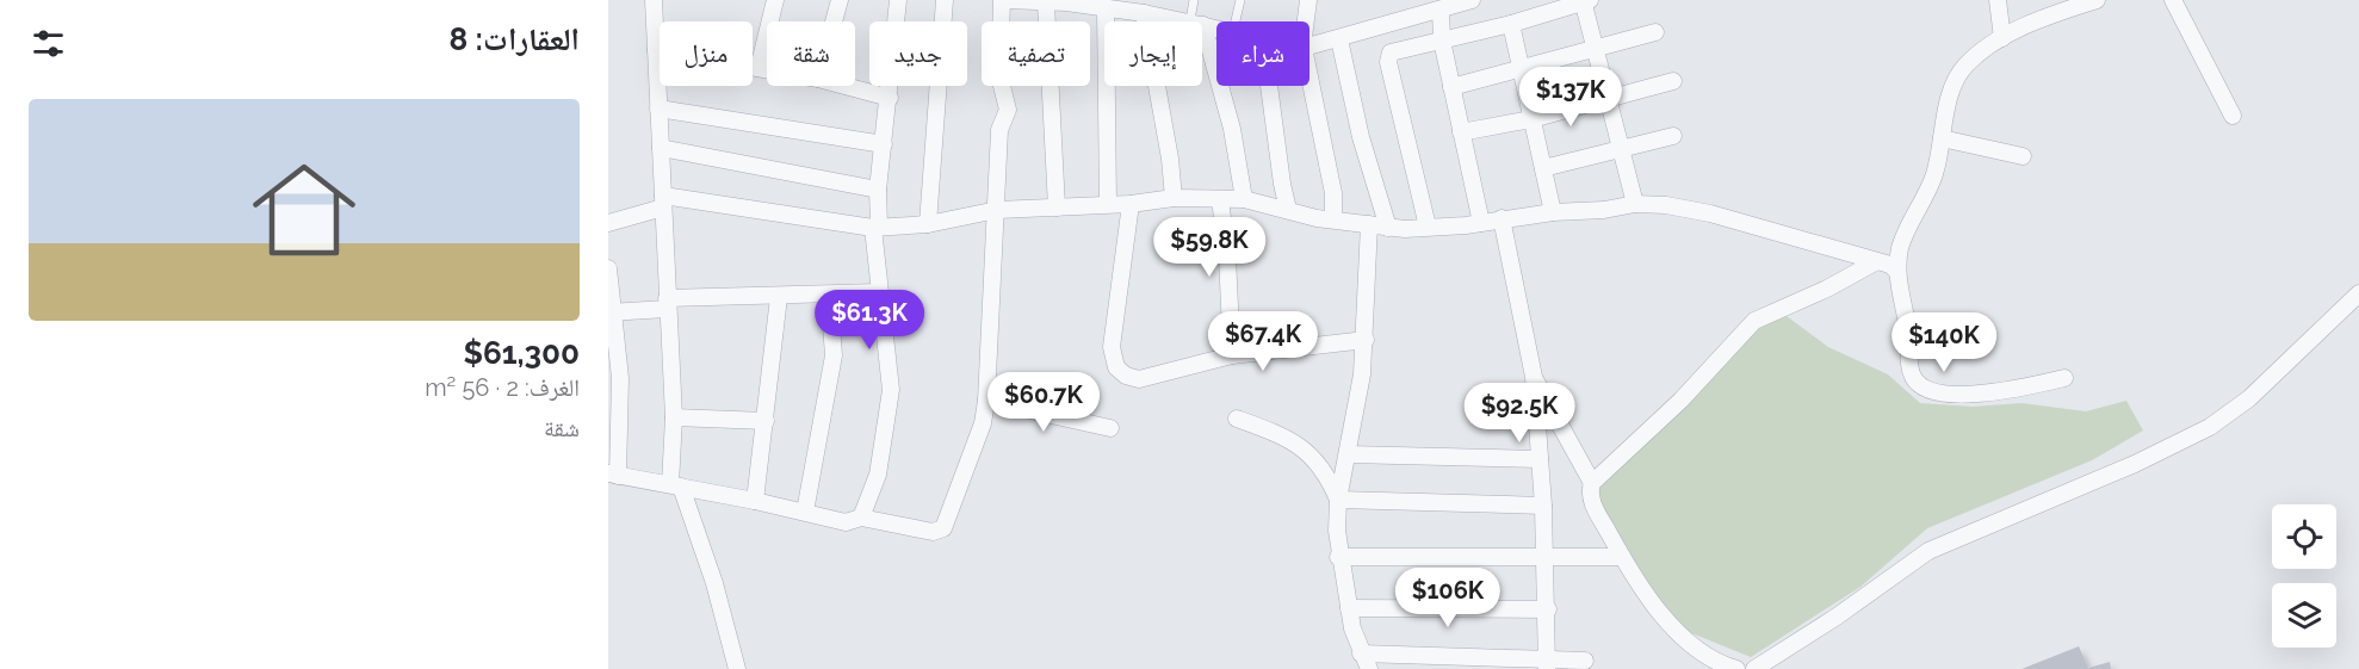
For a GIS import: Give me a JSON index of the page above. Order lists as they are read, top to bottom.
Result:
{
  "page": {
    "heading": "العقارات: 8",
    "chip": [
      "شراء",
      "إيجار",
      "تصفية",
      "جديد",
      "شقة",
      "منزل"
    ],
    "price": [
      "$137K",
      "$59.8K",
      "$61.3K",
      "$67.4K",
      "$140K",
      "$60.7K",
      "$92.5K",
      "$106K"
    ],
    "list": [
      {
        "name": "$61,300",
        "note": "الغرف: 2 · 56 m² · شقة"
      }
    ]
  }
}
